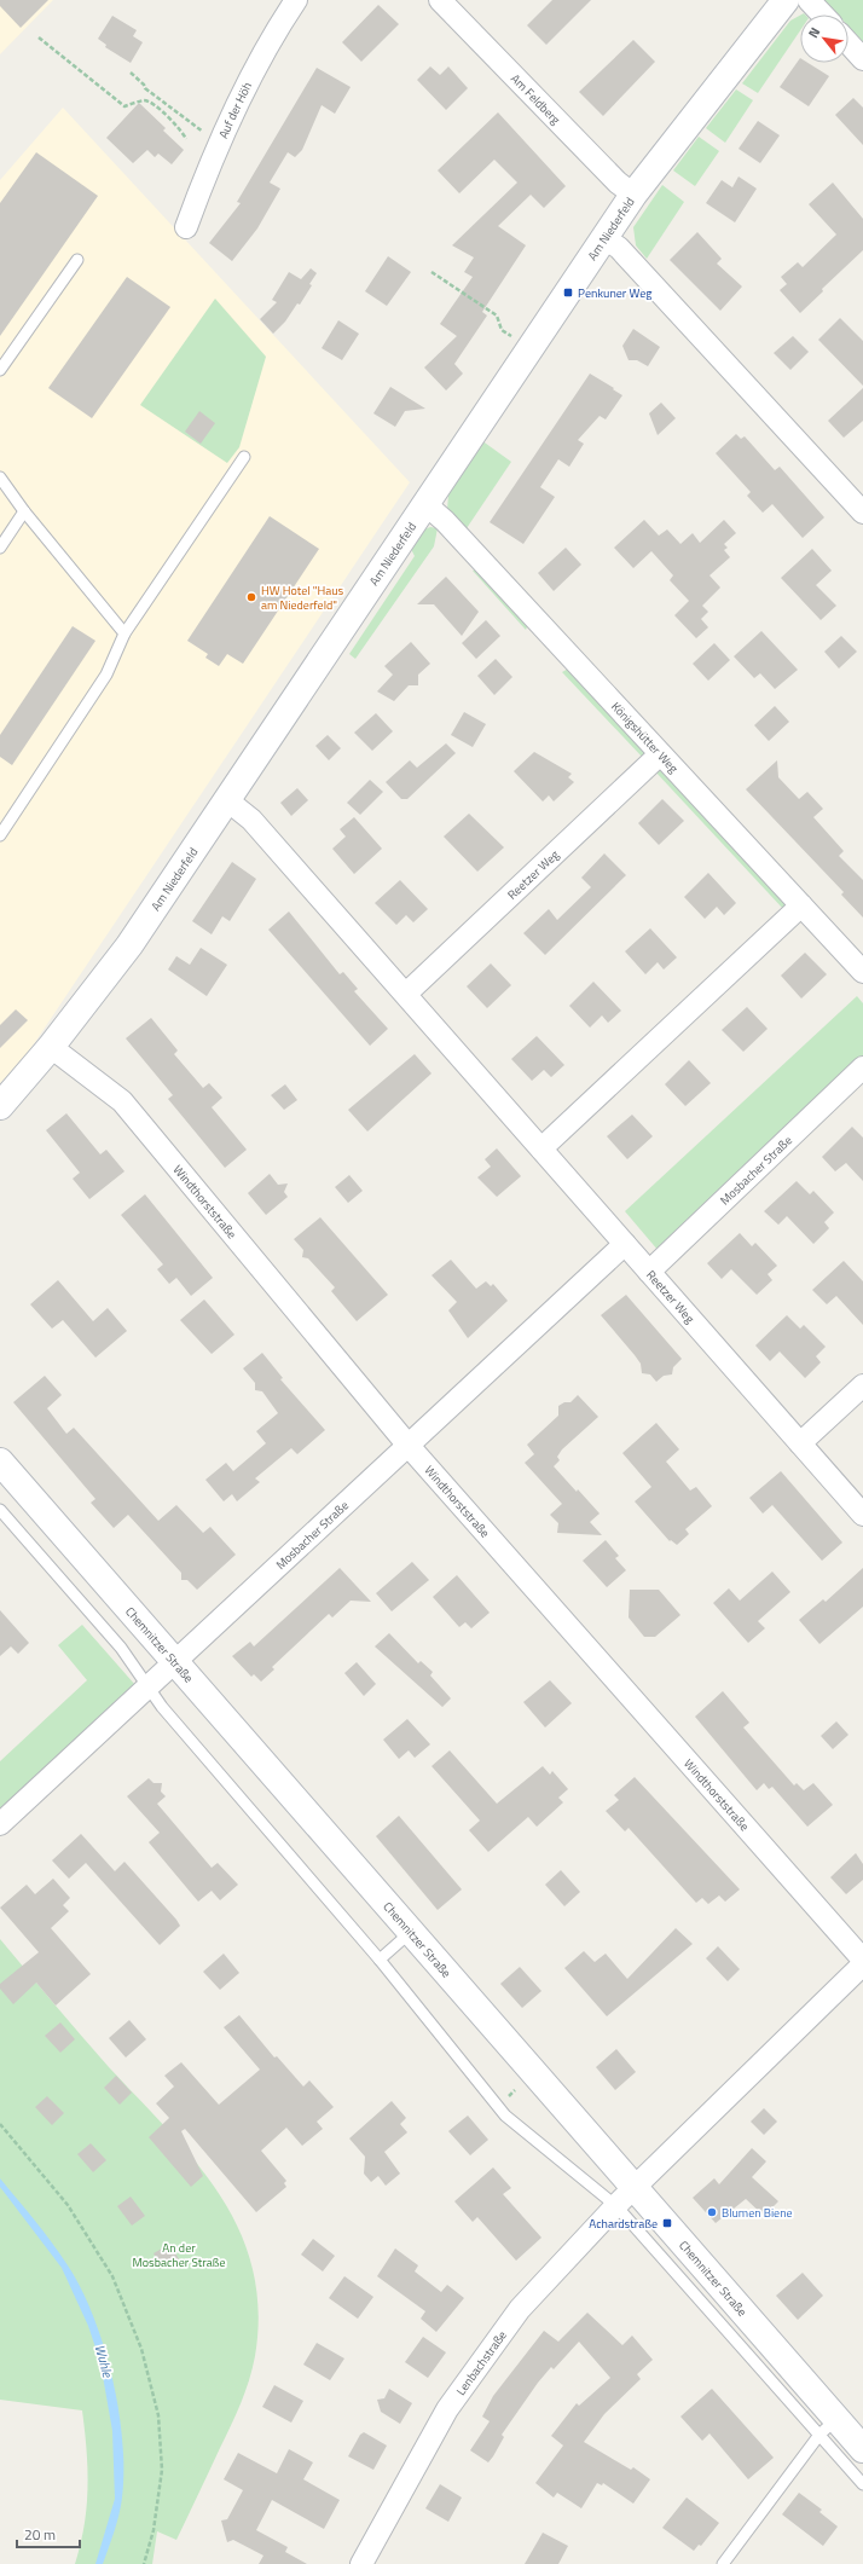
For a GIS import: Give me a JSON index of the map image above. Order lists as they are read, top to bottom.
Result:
{
  "streets": {
    "street": [
      "Am Feldberg",
      "Auf der Höh",
      "Am Niederfeld",
      "Königshütter Weg",
      "Reetzer Weg",
      "Mosbacher Straße",
      "Windthorststraße",
      "Chemnitzer Straße",
      "Lenbachstraße"
    ]
  },
  "crossings": [
    ["Am Feldberg", "Am Niederfeld"],
    ["Am Niederfeld", "Königshütter Weg"],
    ["Am Niederfeld", "Reetzer Weg"],
    ["Am Niederfeld", "Windthorststraße"],
    ["Königshütter Weg", "Reetzer Weg"],
    ["Reetzer Weg", "Mosbacher Straße"],
    ["Mosbacher Straße", "Windthorststraße"],
    ["Mosbacher Straße", "Chemnitzer Straße"],
    ["Chemnitzer Straße", "Lenbachstraße"]
  ],
  "water": ["Wuhle"],
  "parks": ["An der Mosbacher Straße"],
  "places": {
    "transit": ["Penkuner Weg", "Achardstraße"],
    "other": ["HW Hotel \"Haus am Niederfeld\"", "Blumen Biene"]
  },
  "scale_bar": "20 m",
  "north": "top left"
}
